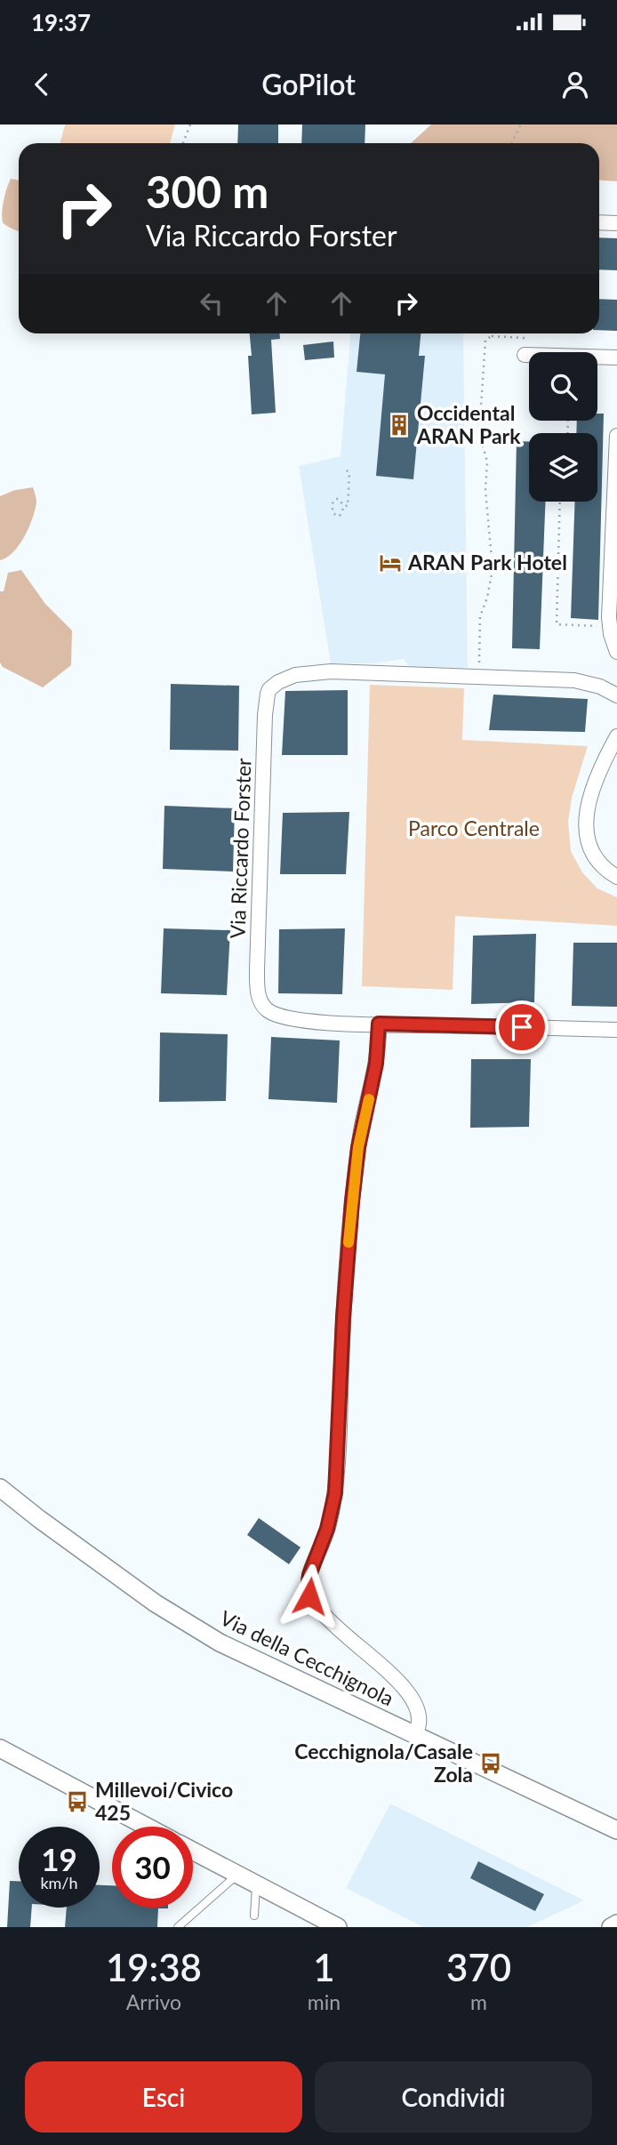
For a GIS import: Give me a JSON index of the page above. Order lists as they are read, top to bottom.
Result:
{
  "streets": {
    "street": ["Via Riccardo Forster", "Via della Cecchignola"]
  },
  "parks": ["Parco Centrale"],
  "places": {
    "building": ["Occidental ARAN Park"],
    "hotel": ["ARAN Park Hotel"],
    "bus stop": ["Cecchignola/Casale Zola", "Millevoi/Civico 425"]
  },
  "page": {
    "status": "19:37",
    "header": "GoPilot",
    "turn": ["300 m", "Via Riccardo Forster"],
    "speed": "19 km/h",
    "limit": "30",
    "eta": [
      "19:38",
      "Arrivo",
      "1",
      "min",
      "370",
      "m"
    ],
    "buttons": ["Esci", "Condividi"]
  }
}
